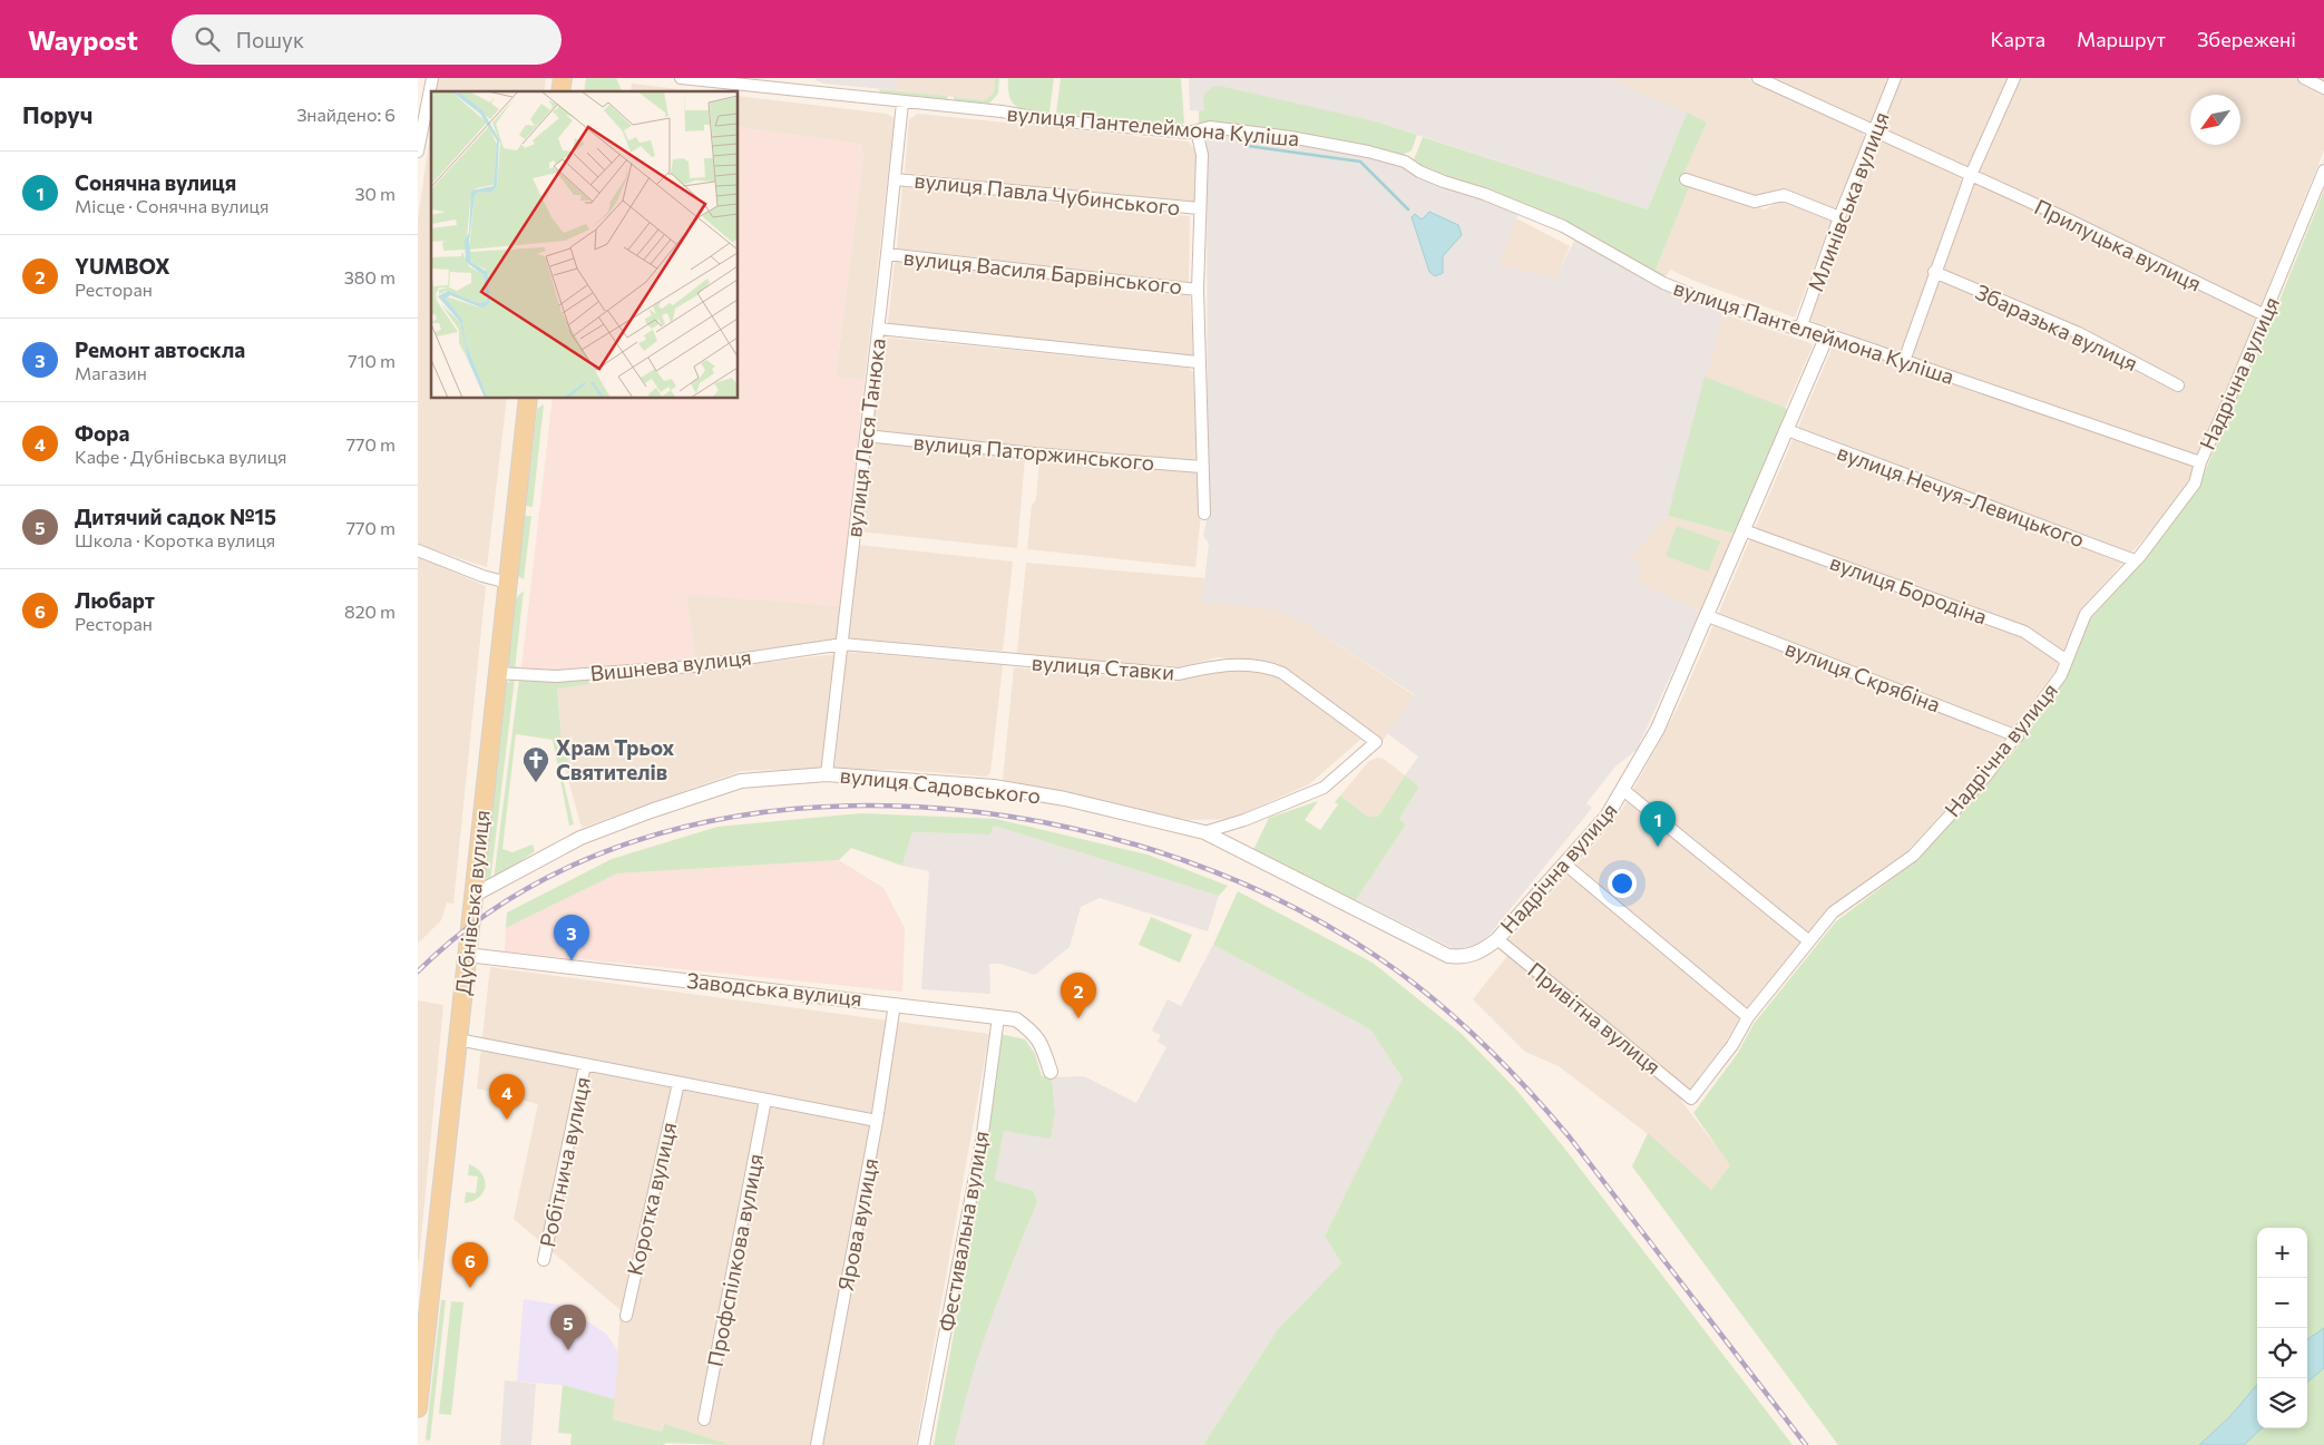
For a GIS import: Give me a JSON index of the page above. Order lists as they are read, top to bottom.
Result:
{
  "streets": {
    "main road": ["Дубнівська вулиця"],
    "street": [
      "вулиця Пантелеймона Куліша",
      "вулиця Павла Чубинського",
      "Млинівська вулиця",
      "Прилуцька вулиця",
      "вулиця Василя Барвінського",
      "Збаразька вулиця",
      "Надрічна вулиця",
      "вулиця Леся Танюка",
      "вулиця Паторжинського",
      "вулиця Нечуя-Левицького",
      "вулиця Бородіна",
      "Вишнева вулиця",
      "вулиця Ставки",
      "вулиця Скрябіна",
      "вулиця Садовського",
      "Заводська вулиця",
      "Привітна вулиця",
      "Робітнича вулиця",
      "Коротка вулиця",
      "Ярова вулиця",
      "Фестивальна вулиця",
      "Профспілкова вулиця"
    ]
  },
  "crossings": [
    ["вулиця Пантелеймона Куліша", "Млинівська вулиця"],
    ["вулиця Пантелеймона Куліша", "Надрічна вулиця"],
    ["вулиця Пантелеймона Куліша", "вулиця Леся Танюка"],
    ["вулиця Павла Чубинського", "вулиця Леся Танюка"],
    ["Млинівська вулиця", "Прилуцька вулиця"],
    ["Прилуцька вулиця", "Надрічна вулиця"],
    ["вулиця Василя Барвінського", "вулиця Леся Танюка"],
    ["Надрічна вулиця", "вулиця Нечуя-Левицького"],
    ["Надрічна вулиця", "вулиця Бородіна"],
    ["Надрічна вулиця", "вулиця Скрябіна"],
    ["Надрічна вулиця", "вулиця Садовського"],
    ["Надрічна вулиця", "Привітна вулиця"],
    ["вулиця Леся Танюка", "вулиця Паторжинського"],
    ["вулиця Леся Танюка", "Вишнева вулиця"],
    ["вулиця Леся Танюка", "вулиця Ставки"],
    ["вулиця Леся Танюка", "вулиця Садовського"],
    ["Вишнева вулиця", "вулиця Ставки"],
    ["Вишнева вулиця", "Дубнівська вулиця"],
    ["вулиця Ставки", "вулиця Садовського"],
    ["вулиця Садовського", "Дубнівська вулиця"],
    ["Дубнівська вулиця", "Заводська вулиця"],
    ["Заводська вулиця", "Ярова вулиця"],
    ["Заводська вулиця", "Фестивальна вулиця"]
  ],
  "places": {
    "church": ["Храм Трьох Святителів"]
  },
  "north": "bottom left",
  "page": {
    "header": "Waypost",
    "search": "Пошук",
    "nav": ["Карта", "Маршрут", "Збережені"],
    "heading": ["Поруч", "Знайдено: 6"],
    "list": [
      {
        "mark": "1",
        "name": "Сонячна вулиця",
        "note": "Місце · Сонячна вулиця",
        "value": "30 m"
      },
      {
        "mark": "2",
        "name": "YUMBOX",
        "note": "Ресторан",
        "value": "380 m"
      },
      {
        "mark": "3",
        "name": "Ремонт автоскла",
        "note": "Магазин",
        "value": "710 m"
      },
      {
        "mark": "4",
        "name": "Фора",
        "note": "Кафе · Дубнівська вулиця",
        "value": "770 m"
      },
      {
        "mark": "5",
        "name": "Дитячий садок №15",
        "note": "Школа · Коротка вулиця",
        "value": "770 m"
      },
      {
        "mark": "6",
        "name": "Любарт",
        "note": "Ресторан",
        "value": "820 m"
      }
    ],
    "pins": [
      "1",
      "3",
      "2",
      "4",
      "6",
      "5"
    ],
    "map_buttons": ["+", "−"]
  }
}
